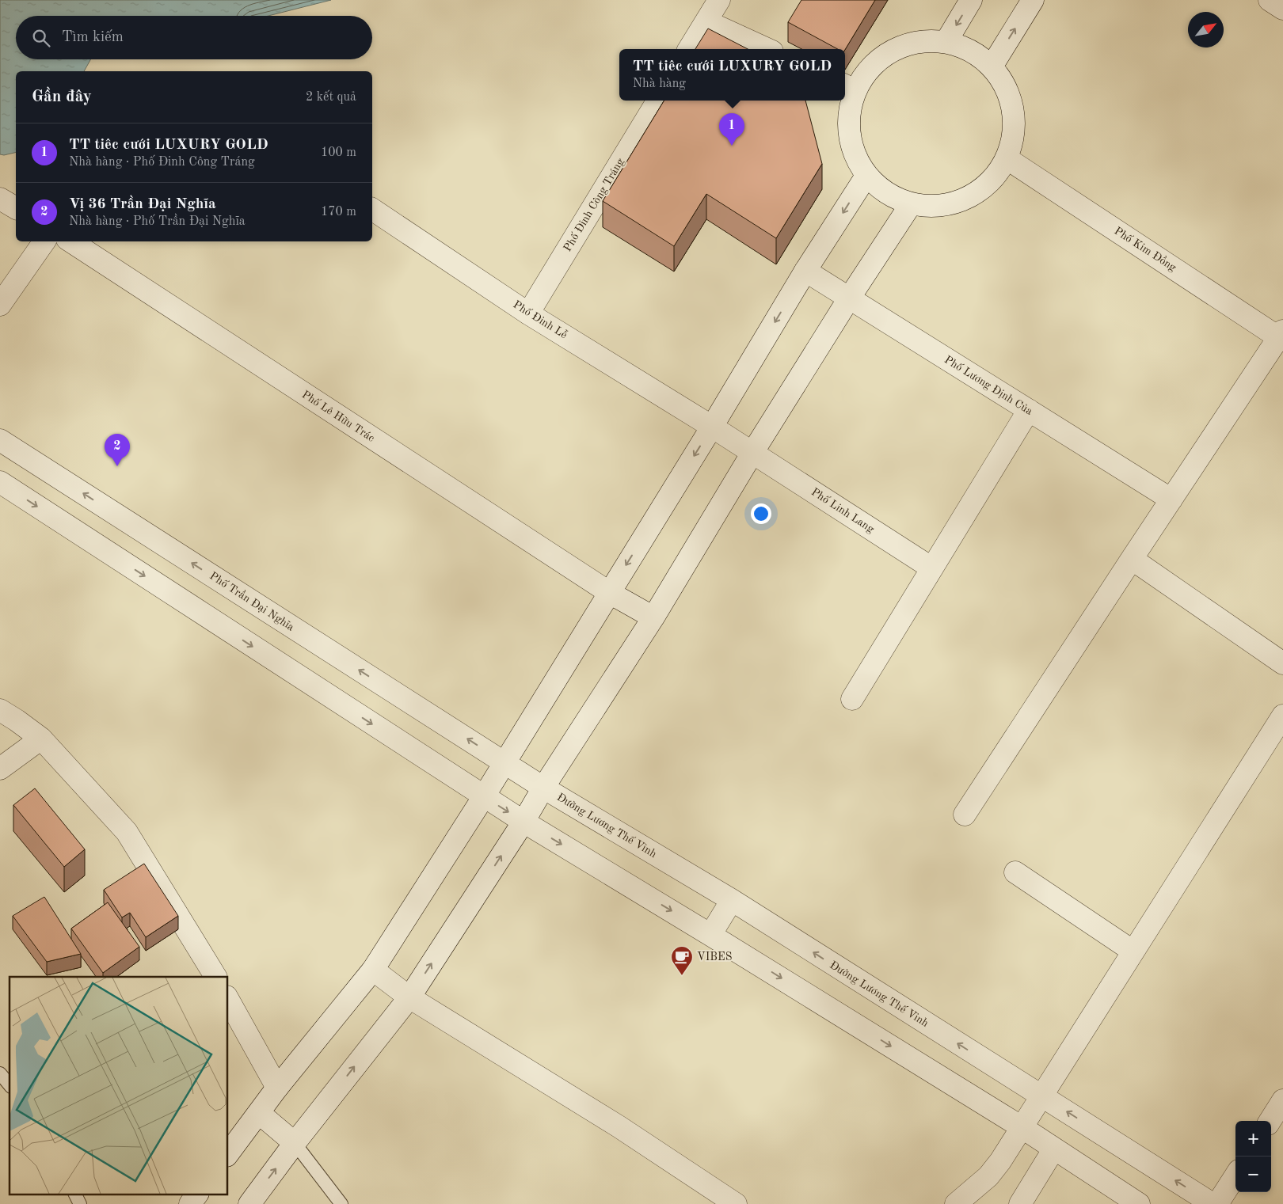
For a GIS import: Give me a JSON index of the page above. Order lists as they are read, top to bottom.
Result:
{
  "streets": {
    "street": [
      "Phố Đinh Công Tráng",
      "Phố Kim Đồng",
      "Phố Đinh Lễ",
      "Phố Lương Định Của",
      "Phố Lê Hữu Trác",
      "Phố Linh Lang",
      "Phố Trần Đại Nghĩa",
      "Đường Lương Thế Vinh"
    ]
  },
  "crossings": [
    ["Phố Đinh Công Tráng", "Phố Đinh Lễ"],
    ["Phố Đinh Lễ", "Phố Linh Lang"],
    ["Phố Trần Đại Nghĩa", "Đường Lương Thế Vinh"]
  ],
  "places": {
    "cafe": ["VIBES"]
  },
  "north": "top right",
  "page": {
    "search": "Tìm kiếm",
    "popup": ["TT tiêc cưới LUXURY GOLD", "Nhà hàng"],
    "heading": ["Gần đây", "2 kết quả"],
    "pins": ["1", "2"],
    "list": [
      {
        "mark": "1",
        "name": "TT tiêc cưới LUXURY GOLD",
        "note": "Nhà hàng · Phố Đinh Công Tráng",
        "value": "100 m"
      },
      {
        "mark": "2",
        "name": "Vị 36 Trần Đại Nghĩa",
        "note": "Nhà hàng · Phố Trần Đại Nghĩa",
        "value": "170 m"
      }
    ],
    "map_buttons": ["+", "−"]
  }
}
